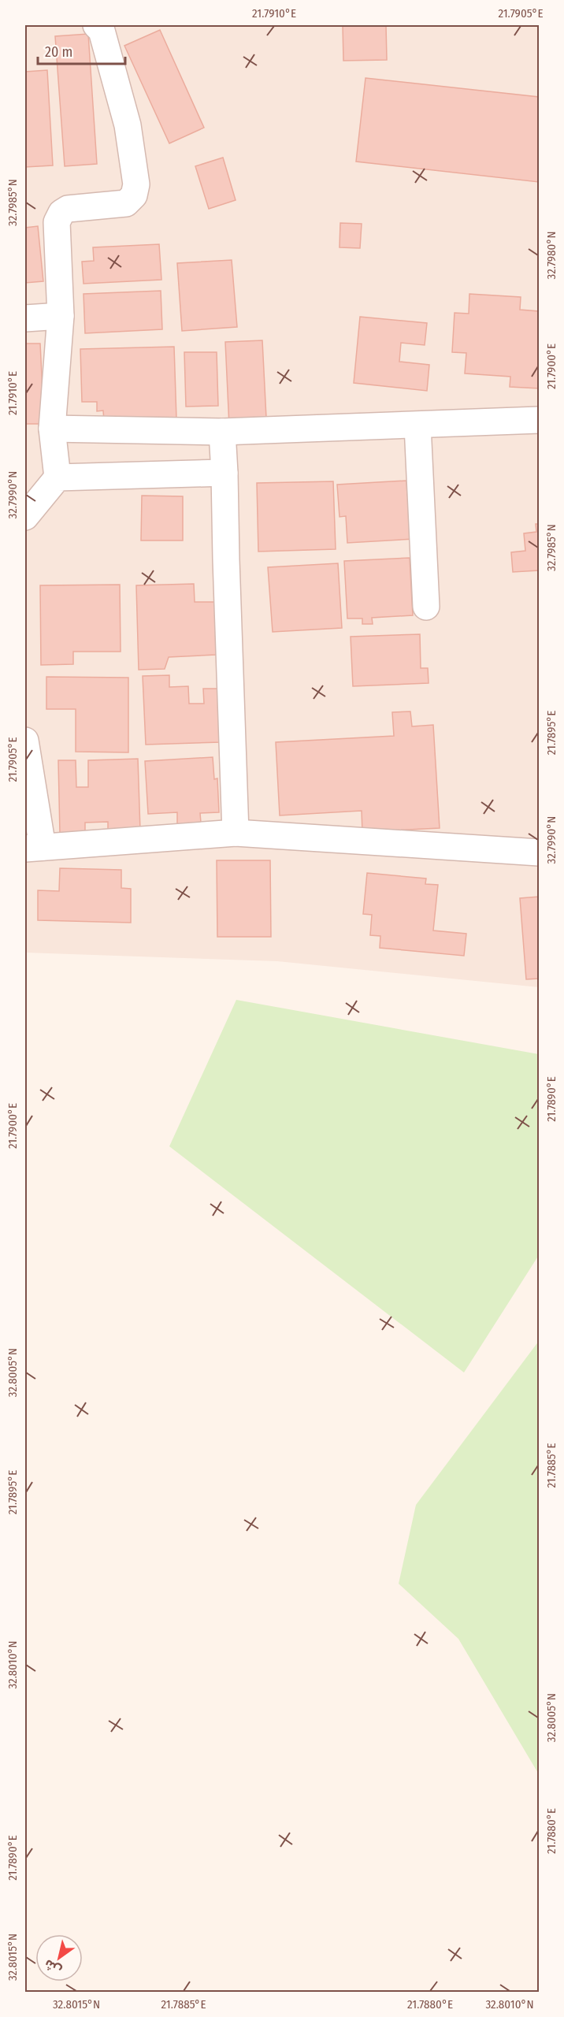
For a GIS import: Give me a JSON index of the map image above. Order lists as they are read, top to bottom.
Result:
{
  "scale_bar": "20 m",
  "north": "bottom left",
  "coordinates": [
    "21.7910°E",
    "21.7905°E",
    "32.7985°N",
    "32.7980°N",
    "21.7900°E",
    "32.7990°N",
    "21.7895°E",
    "21.7890°E",
    "32.8005°N",
    "21.7885°E",
    "32.8010°N",
    "21.7880°E",
    "32.8015°N"
  ]
}
